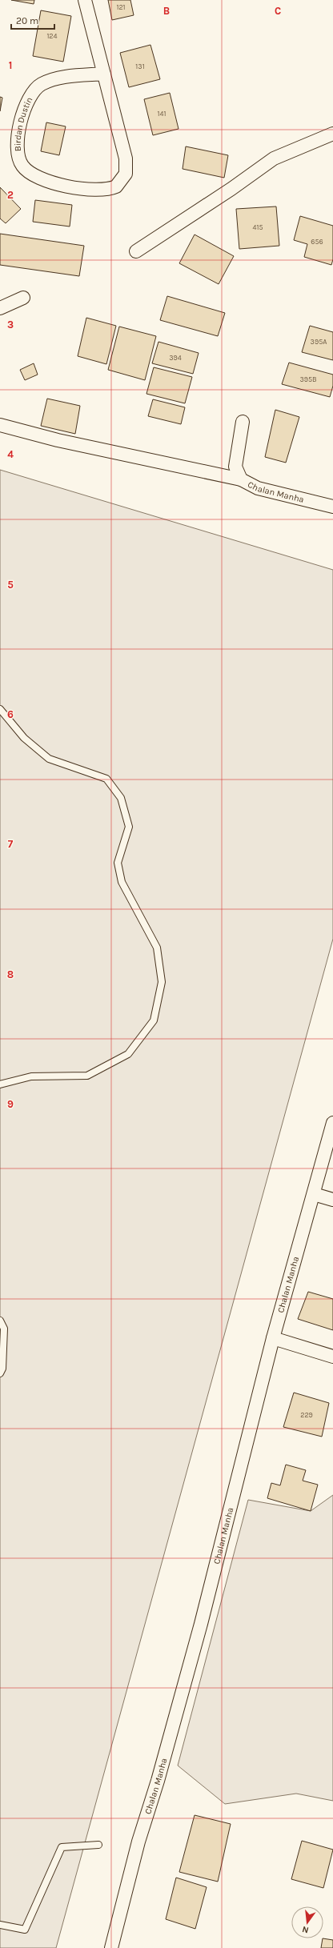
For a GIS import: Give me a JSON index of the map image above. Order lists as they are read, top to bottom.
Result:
{
  "streets": {
    "street": ["Birdan Dustin", "Chalan Manha"]
  },
  "house_numbers": [
    "121",
    "124",
    "131",
    "141",
    "415",
    "656",
    "395A",
    "394",
    "395B",
    "229"
  ],
  "scale_bar": "20 m",
  "north": "bottom",
  "grid": {
    "columns": ["B", "C"],
    "rows": [
      "1",
      "2",
      "3",
      "4",
      "5",
      "6",
      "7",
      "8",
      "9"
    ]
  }
}
